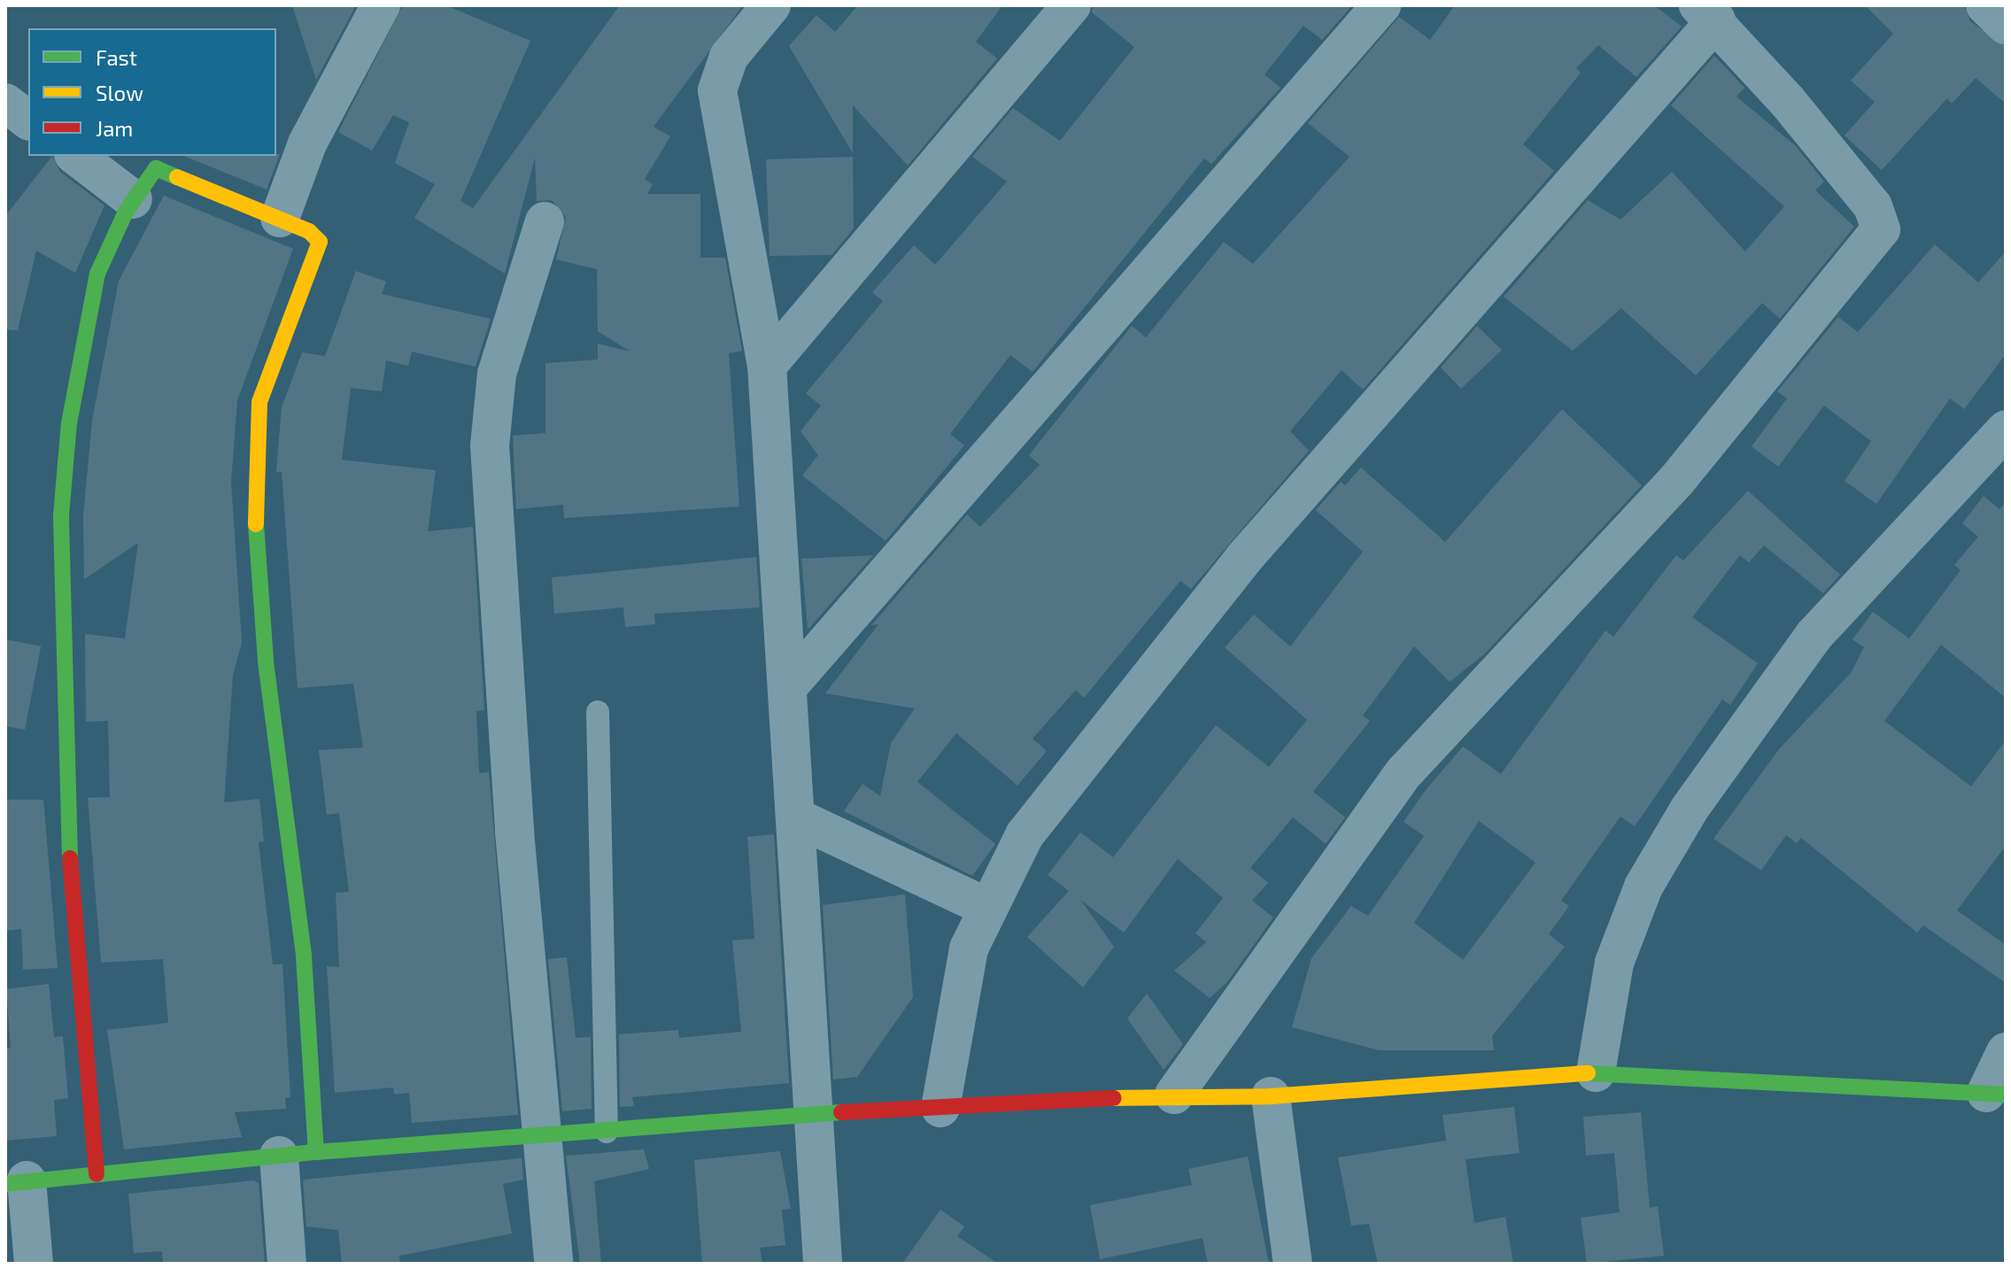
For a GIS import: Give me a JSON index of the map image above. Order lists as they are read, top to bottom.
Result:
{
  "legend": ["Fast", "Slow", "Jam"]
}
